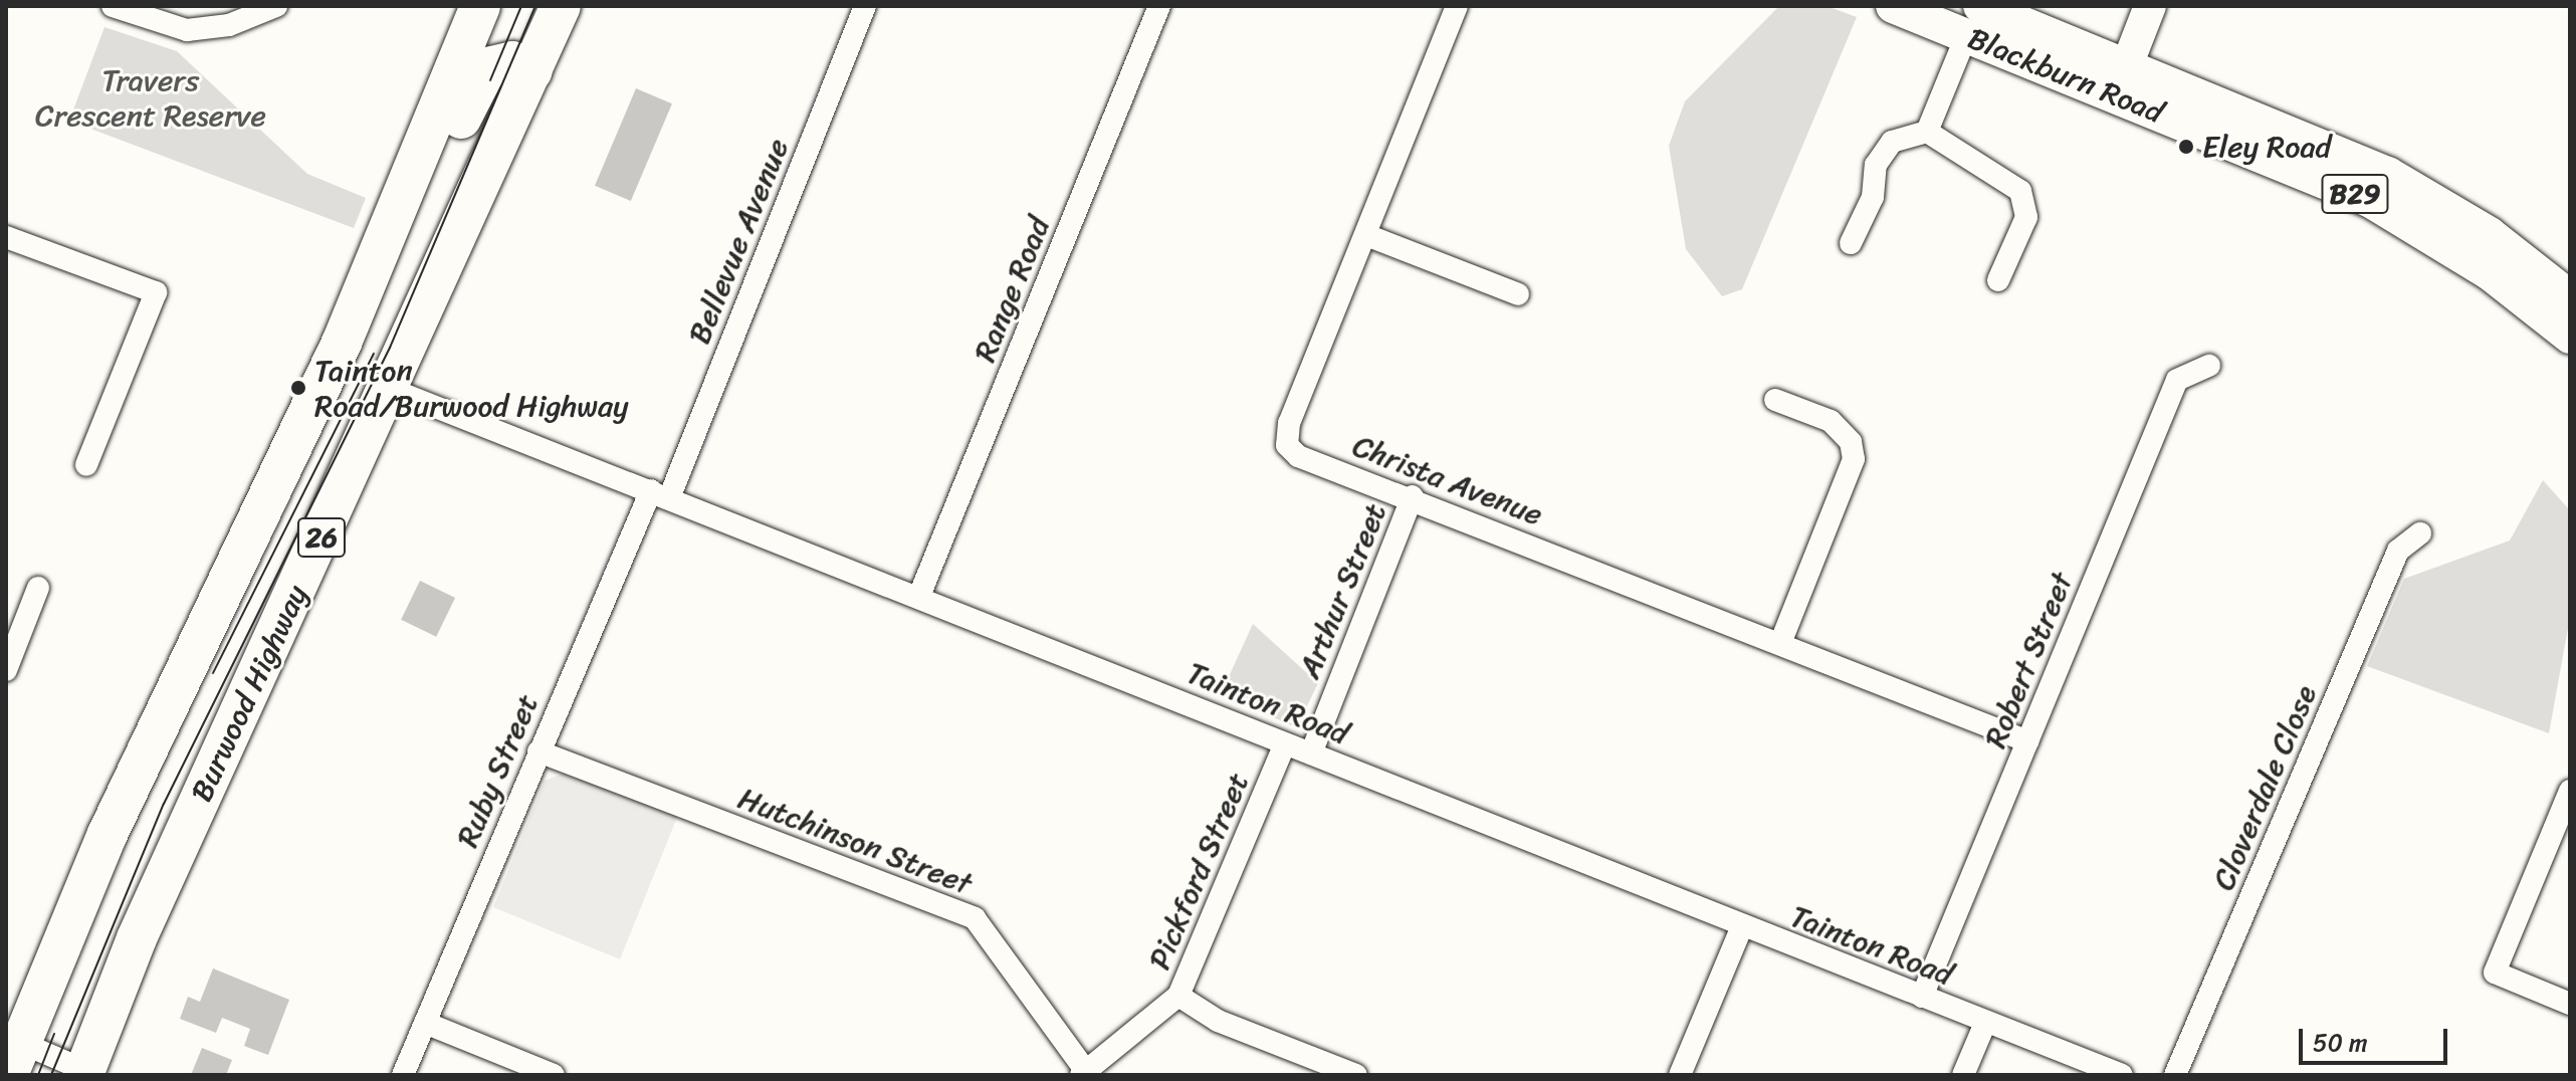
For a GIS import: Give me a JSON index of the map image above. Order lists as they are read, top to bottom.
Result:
{
  "streets": {
    "highway": ["26", "Burwood Highway"],
    "main road": ["Blackburn Road", "B29"],
    "street": [
      "Bellevue Avenue",
      "Range Road",
      "Christa Avenue",
      "Arthur Street",
      "Robert Street",
      "Tainton Road",
      "Ruby Street",
      "Cloverdale Close",
      "Hutchinson Street",
      "Pickford Street"
    ]
  },
  "crossings": [
    ["Bellevue Avenue", "Tainton Road"],
    ["Bellevue Avenue", "Ruby Street"],
    ["Range Road", "Tainton Road"],
    ["Christa Avenue", "Arthur Street"],
    ["Christa Avenue", "Robert Street"],
    ["Arthur Street", "Tainton Road"],
    ["Robert Street", "Tainton Road"],
    ["Burwood Highway", "Tainton Road"],
    ["Tainton Road", "Ruby Street"],
    ["Tainton Road", "Pickford Street"],
    ["Ruby Street", "Hutchinson Street"],
    ["Hutchinson Street", "Pickford Street"]
  ],
  "parks": ["Travers Crescent Reserve"],
  "places": ["Eley Road", "Tainton Road/Burwood Highway"],
  "scale_bar": "50 m"
}
